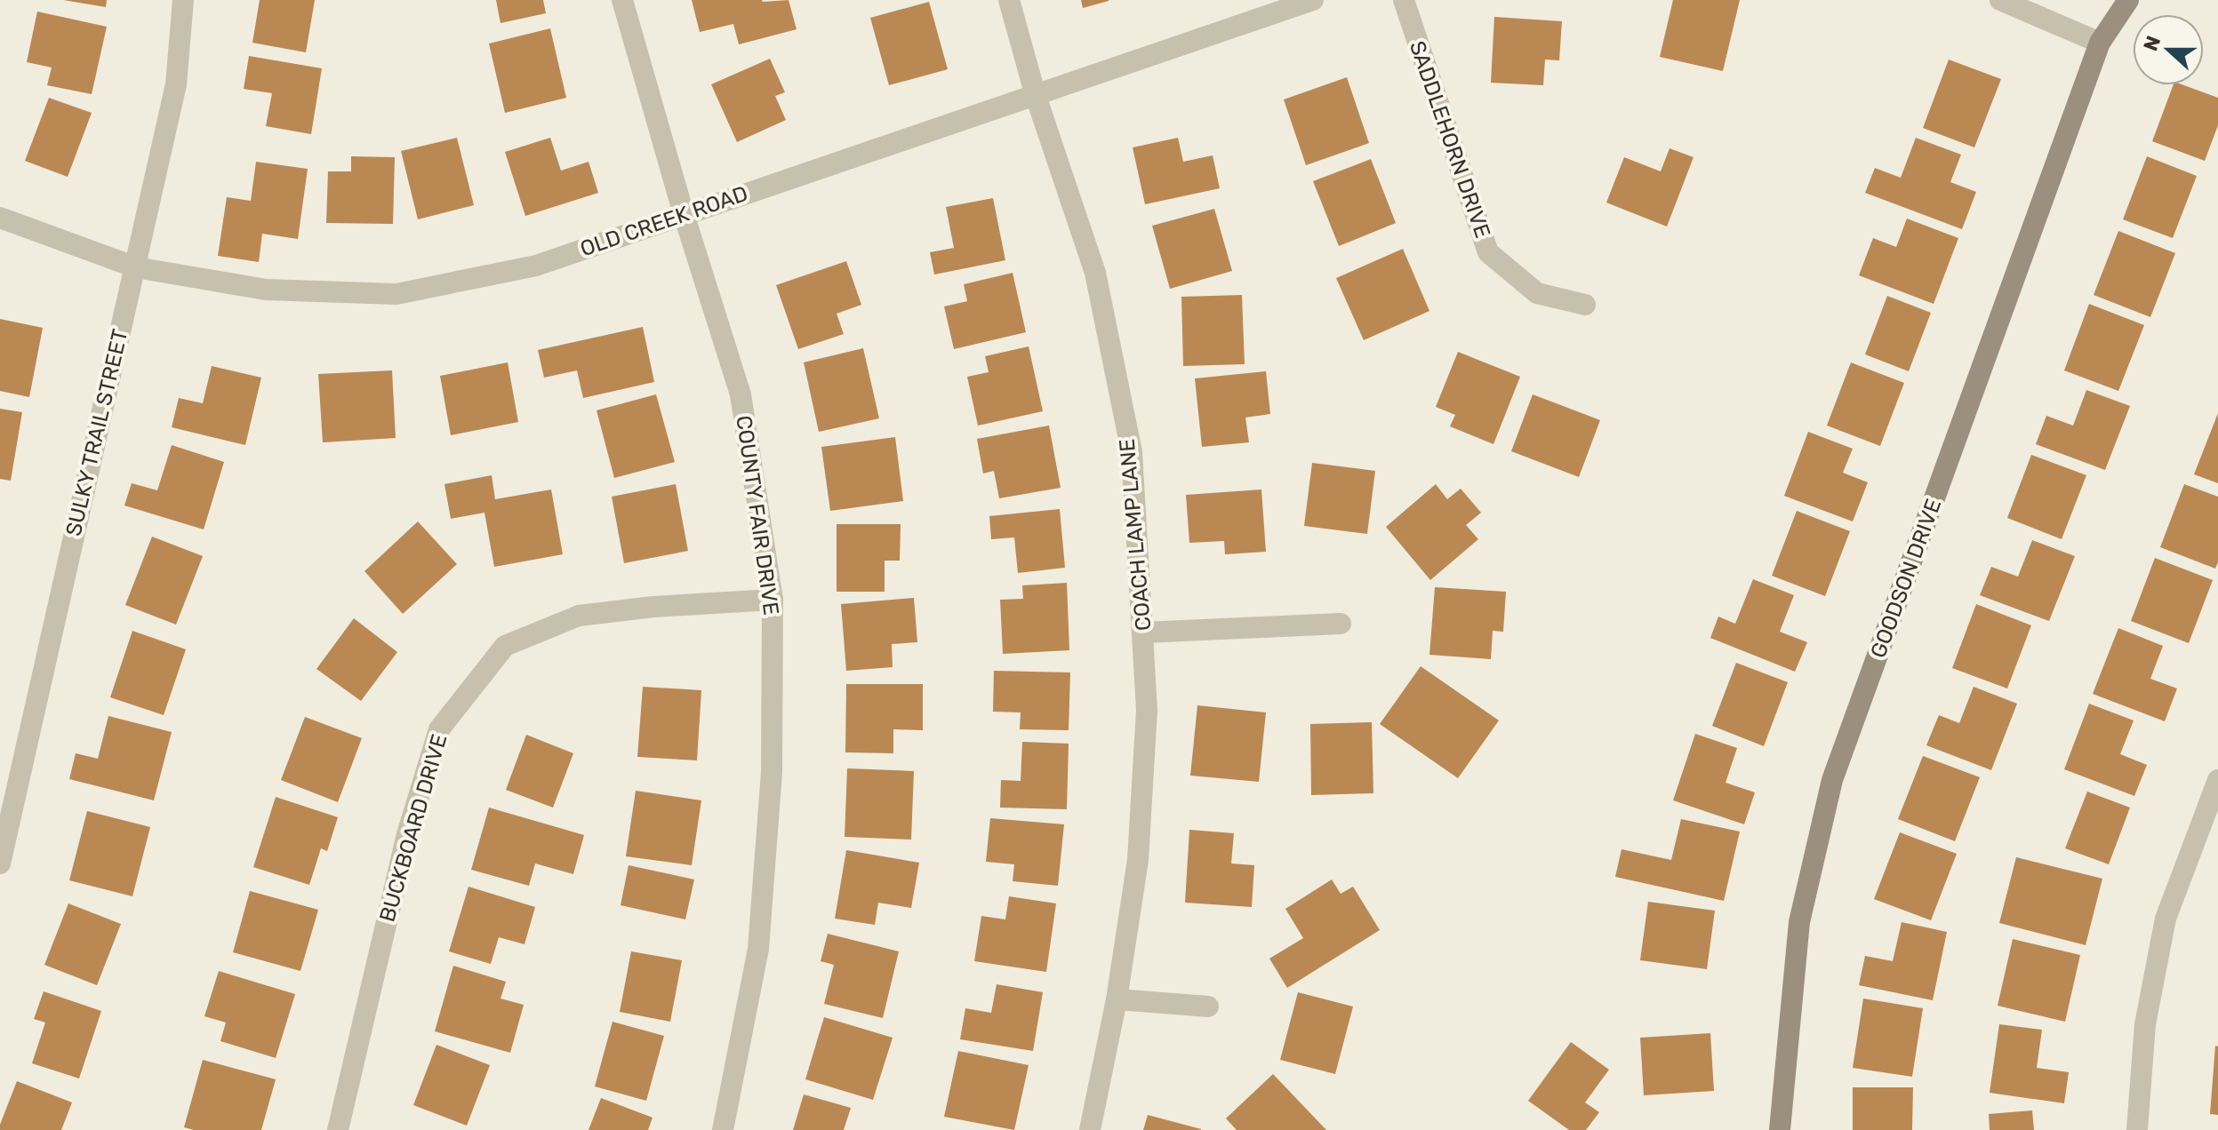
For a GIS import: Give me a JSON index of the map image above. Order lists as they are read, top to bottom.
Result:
{
  "streets": {
    "street": [
      "SADDLEHORN DRIVE",
      "OLD CREEK ROAD",
      "SULKY TRAIL STREET",
      "COUNTY FAIR DRIVE",
      "COACH LAMP LANE",
      "GOODSON DRIVE",
      "BUCKBOARD DRIVE"
    ]
  },
  "crossings": [
    ["OLD CREEK ROAD", "SULKY TRAIL STREET"],
    ["OLD CREEK ROAD", "COUNTY FAIR DRIVE"],
    ["OLD CREEK ROAD", "COACH LAMP LANE"],
    ["COUNTY FAIR DRIVE", "BUCKBOARD DRIVE"]
  ],
  "north": "left"
}
